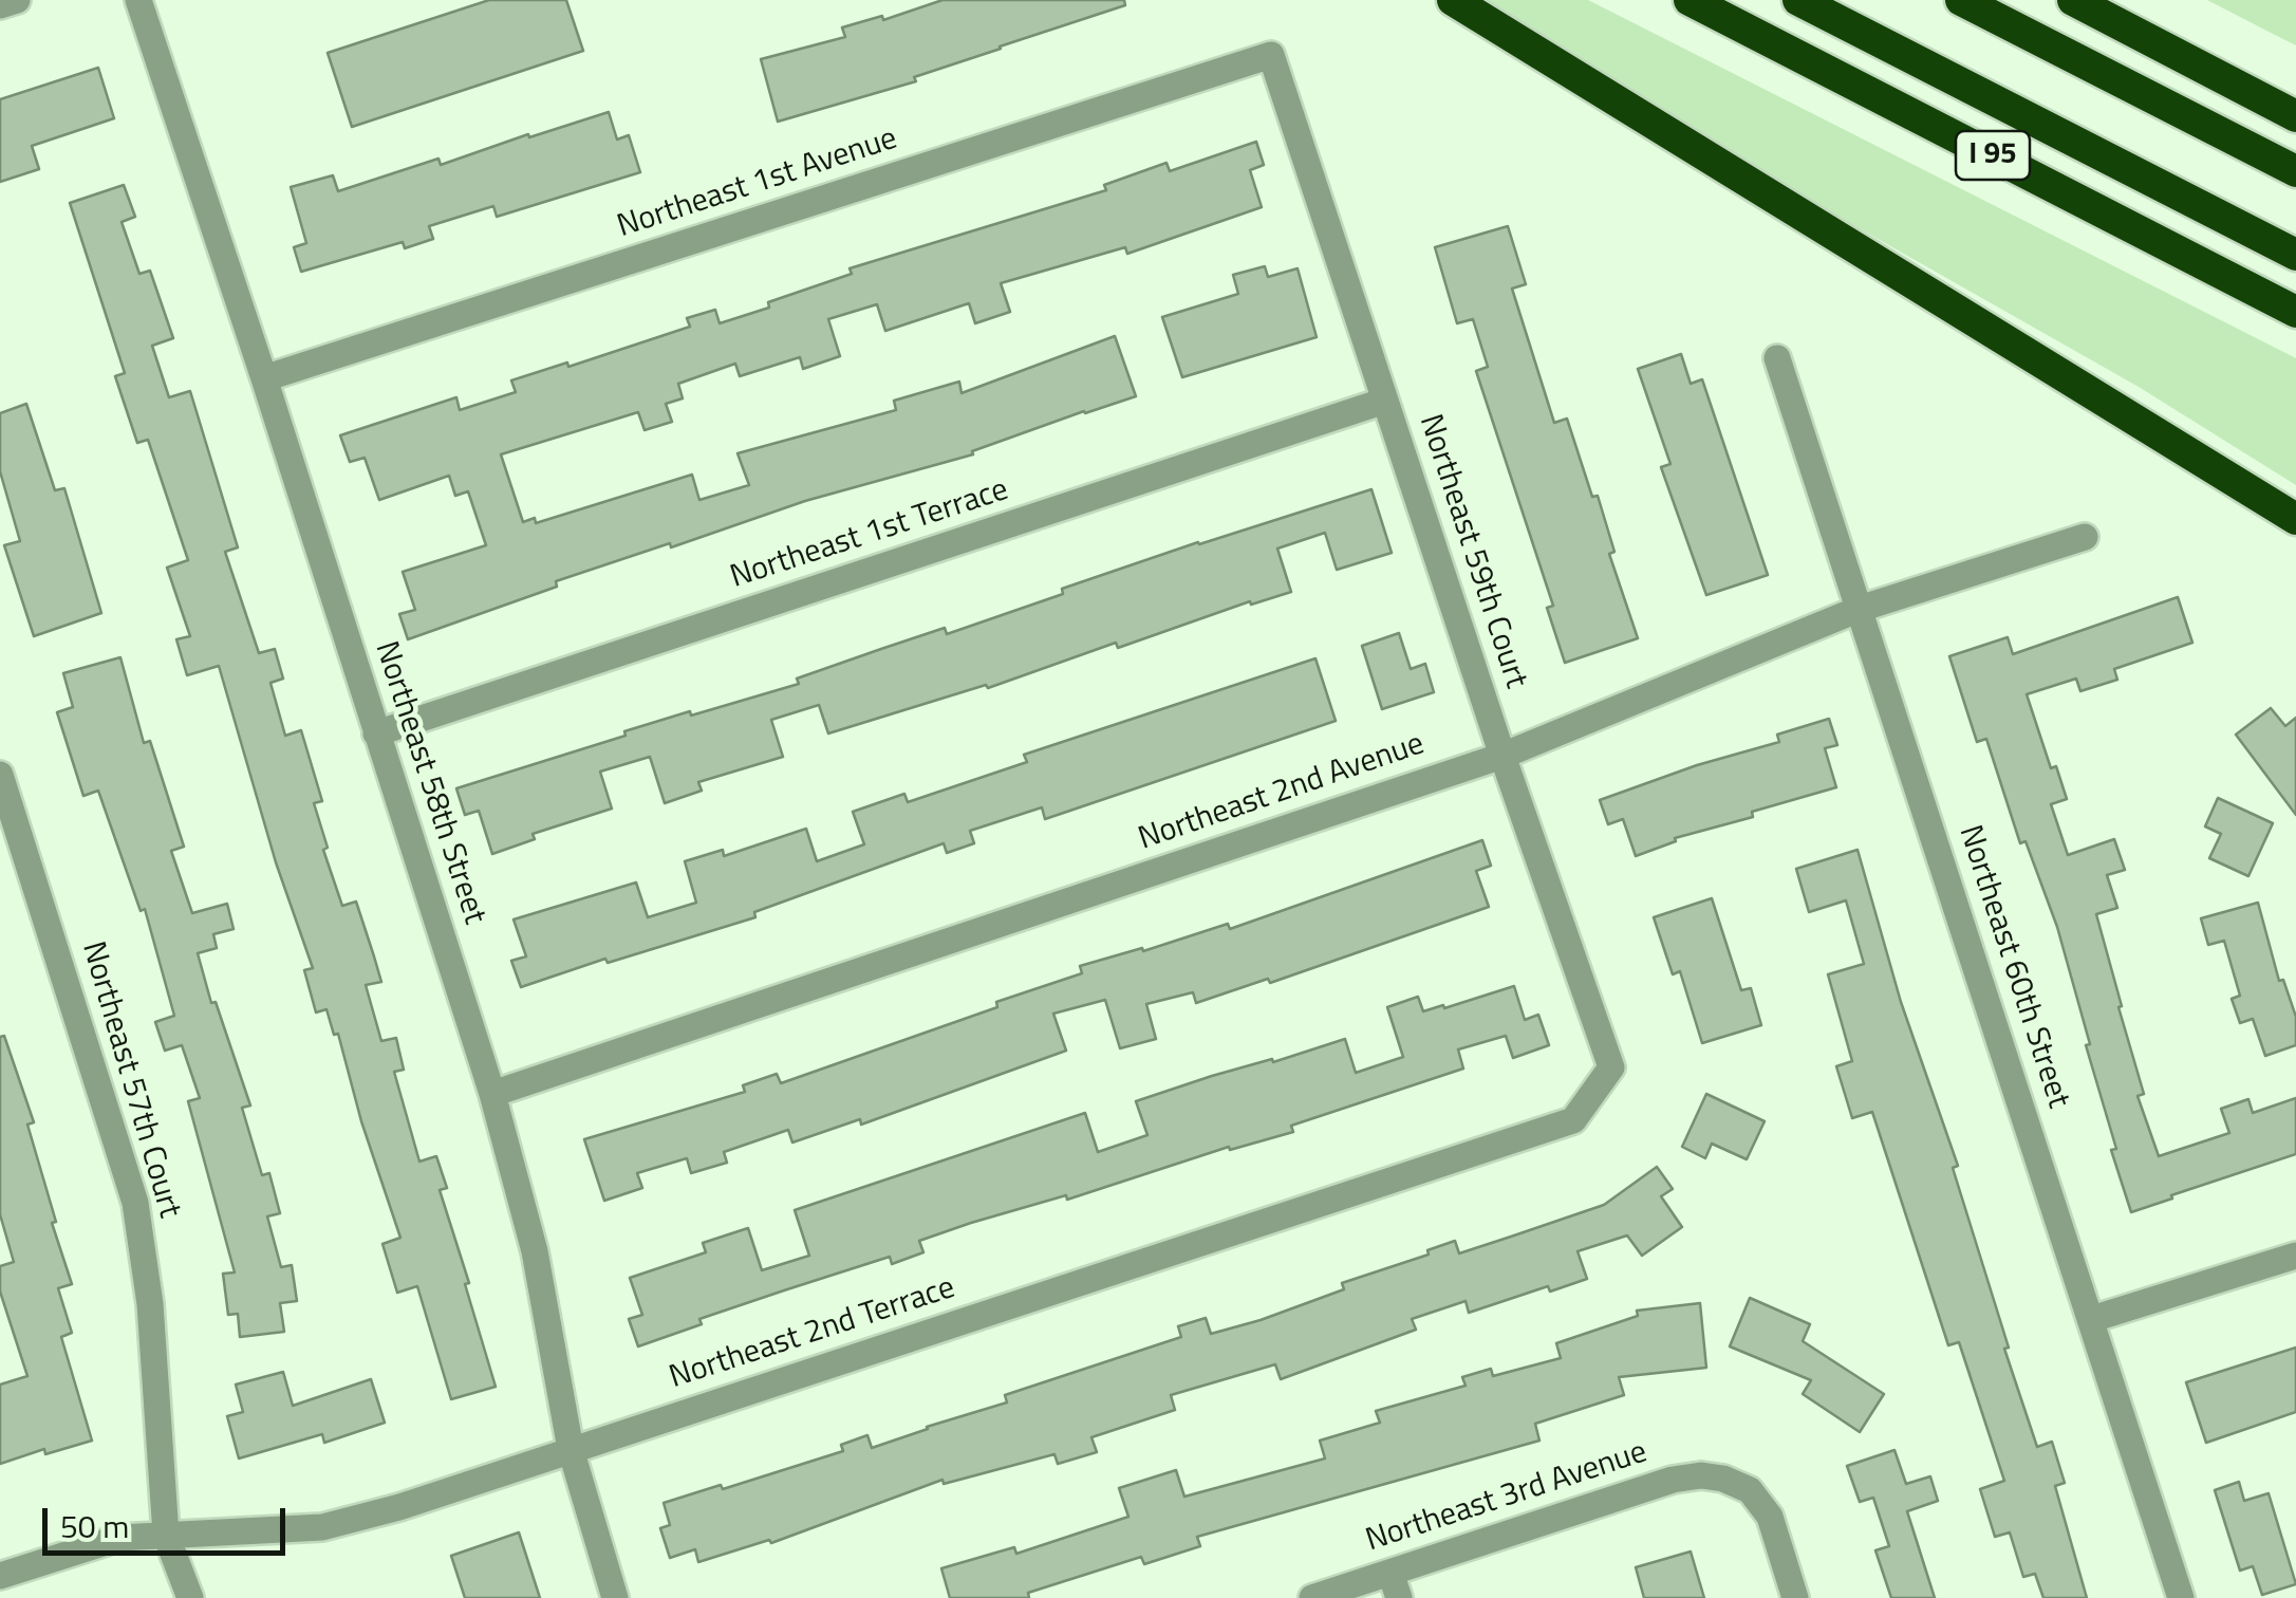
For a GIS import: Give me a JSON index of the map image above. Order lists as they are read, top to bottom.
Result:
{
  "streets": {
    "highway": ["I 95"],
    "street": [
      "Northeast 1st Avenue",
      "Northeast 1st Terrace",
      "Northeast 59th Court",
      "Northeast 58th Street",
      "Northeast 2nd Avenue",
      "Northeast 60th Street",
      "Northeast 57th Court",
      "Northeast 2nd Terrace",
      "Northeast 3rd Avenue"
    ]
  },
  "crossings": [
    ["Northeast 1st Avenue", "Northeast 59th Court"],
    ["Northeast 1st Avenue", "Northeast 58th Street"],
    ["Northeast 1st Terrace", "Northeast 59th Court"],
    ["Northeast 1st Terrace", "Northeast 58th Street"],
    ["Northeast 59th Court", "Northeast 2nd Avenue"],
    ["Northeast 59th Court", "Northeast 2nd Terrace"],
    ["Northeast 58th Street", "Northeast 2nd Avenue"],
    ["Northeast 58th Street", "Northeast 2nd Terrace"],
    ["Northeast 2nd Avenue", "Northeast 60th Street"],
    ["Northeast 57th Court", "Northeast 2nd Terrace"]
  ],
  "scale_bar": "50 m"
}
